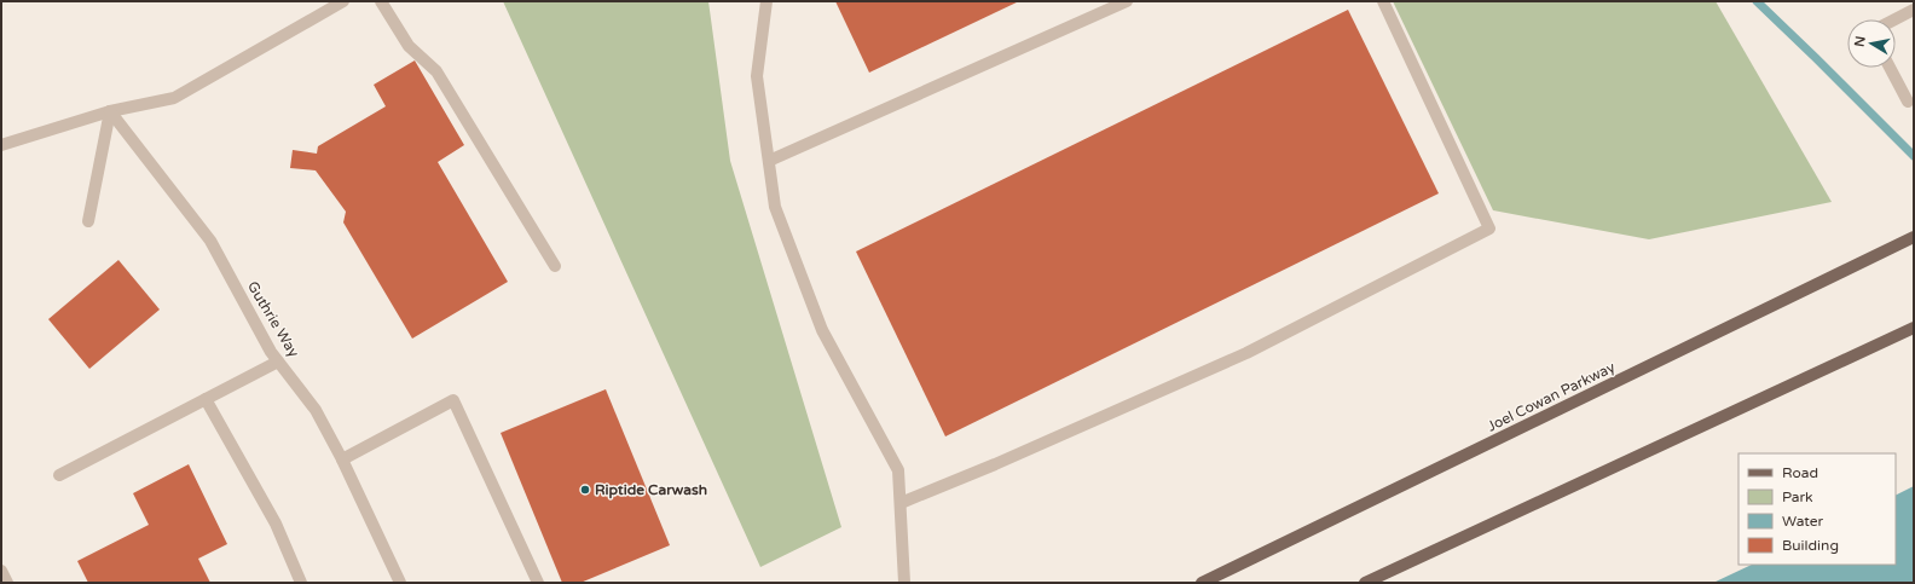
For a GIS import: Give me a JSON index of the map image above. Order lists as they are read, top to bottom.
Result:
{
  "streets": {
    "main road": ["Joel Cowan Parkway"],
    "street": ["Guthrie Way"]
  },
  "places": ["Riptide Carwash"],
  "legend": [
    "Road",
    "Park",
    "Water",
    "Building"
  ],
  "north": "left"
}
